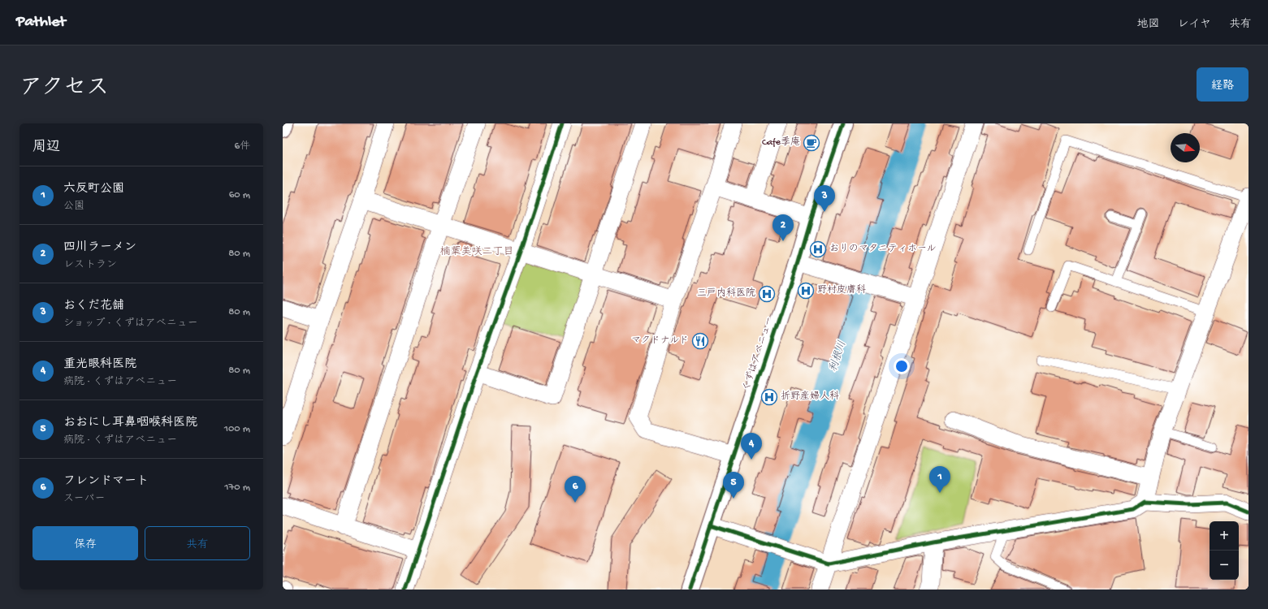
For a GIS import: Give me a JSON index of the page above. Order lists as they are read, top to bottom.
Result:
{
  "streets": {
    "street": ["くずはアベニュー"]
  },
  "districts": ["楠葉美咲二丁目"],
  "water": ["利根川"],
  "places": {
    "cafe": ["Cafe季庵"],
    "hospital": [
      "おりのマタニティホール",
      "野村皮膚科",
      "三戸内科医院",
      "折野産婦人科"
    ],
    "restaurant": ["マクドナルド"]
  },
  "north": "right",
  "page": {
    "header": "Pathlet",
    "nav": ["地図", "レイヤ", "共有"],
    "title": "アクセス",
    "buttons": [
      "経路",
      ["保存", "共有"]
    ],
    "heading": ["周辺", "6件"],
    "list": [
      {
        "mark": "1",
        "name": "六反町公園",
        "note": "公園",
        "value": "60 m"
      },
      {
        "mark": "2",
        "name": "四川ラーメン",
        "note": "レストラン",
        "value": "80 m"
      },
      {
        "mark": "3",
        "name": "おくだ花舗",
        "note": "ショップ · くずはアベニュー",
        "value": "80 m"
      },
      {
        "mark": "4",
        "name": "重光眼科医院",
        "note": "病院 · くずはアベニュー",
        "value": "80 m"
      },
      {
        "mark": "5",
        "name": "おおにし耳鼻咽喉科医院",
        "note": "病院 · くずはアベニュー",
        "value": "100 m"
      },
      {
        "mark": "6",
        "name": "フレンドマート",
        "note": "スーパー",
        "value": "170 m"
      }
    ],
    "pins": [
      "3",
      "2",
      "4",
      "1",
      "5",
      "6"
    ],
    "map_buttons": ["+", "−"]
  }
}
